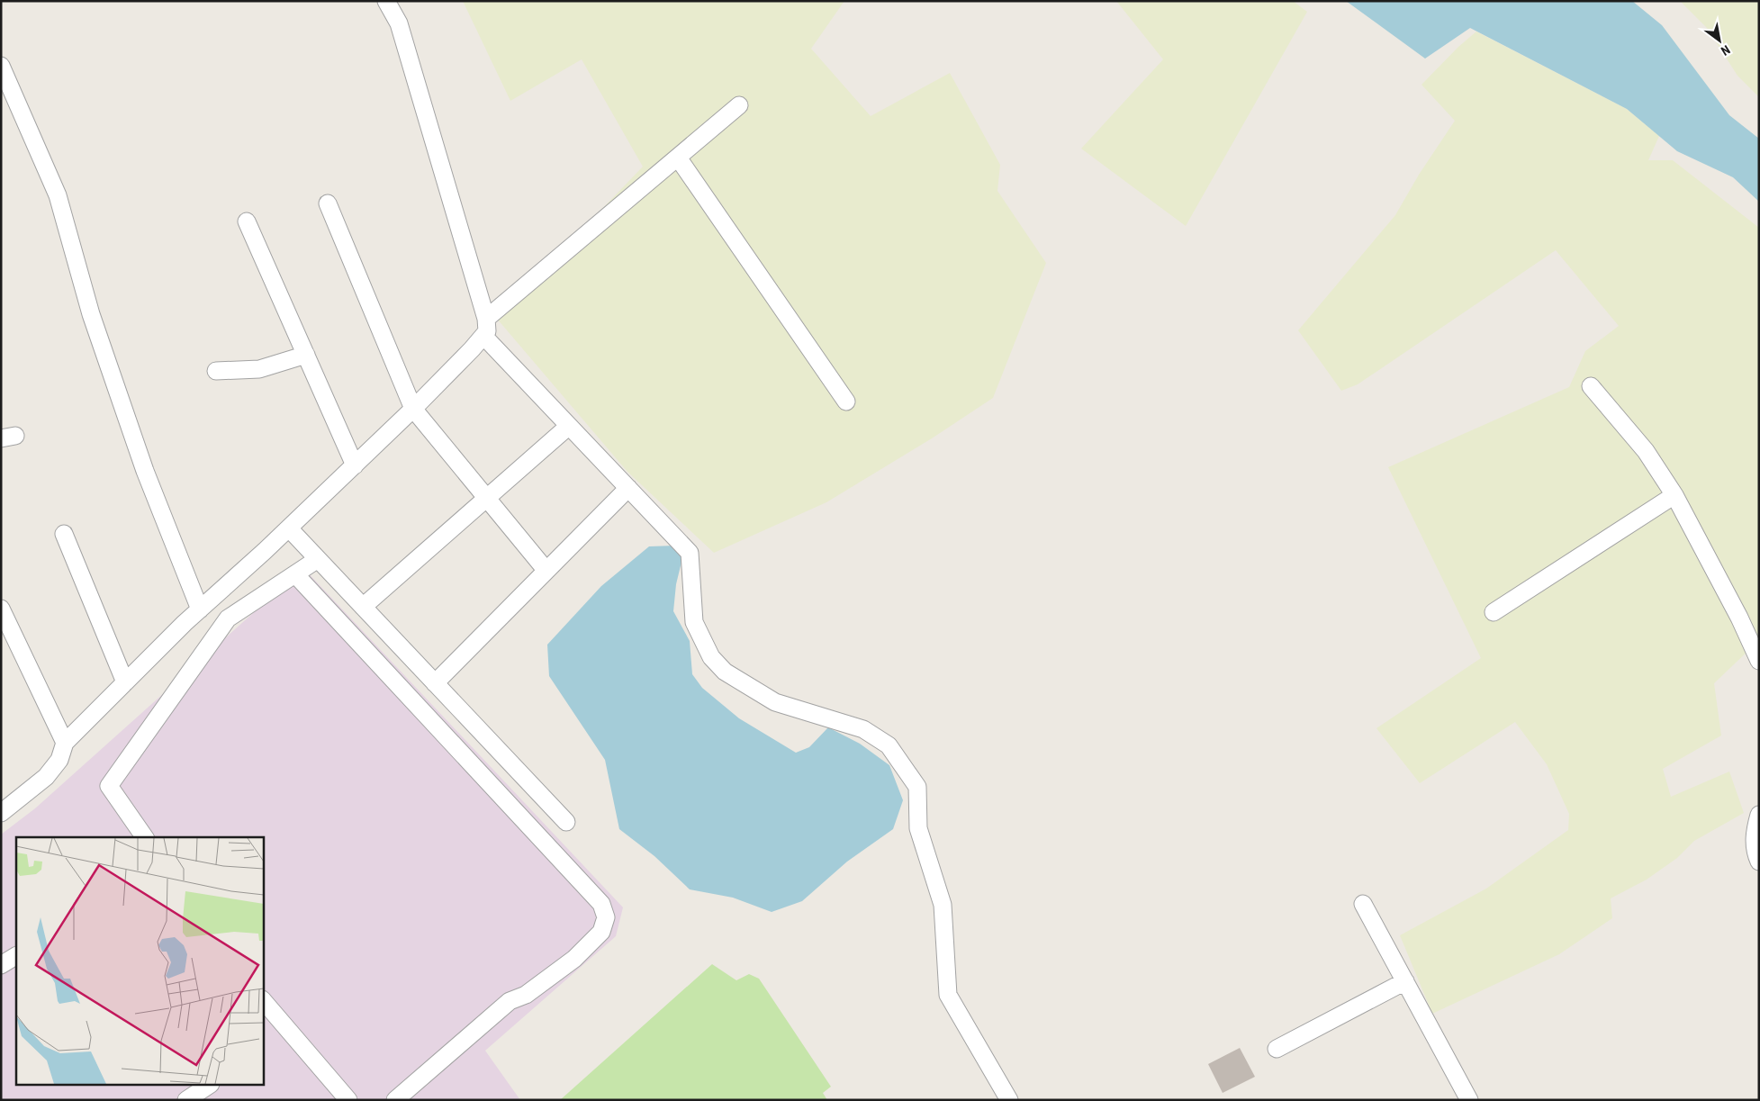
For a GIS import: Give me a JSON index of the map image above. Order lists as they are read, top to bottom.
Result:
{
  "north": "bottom right"
}
